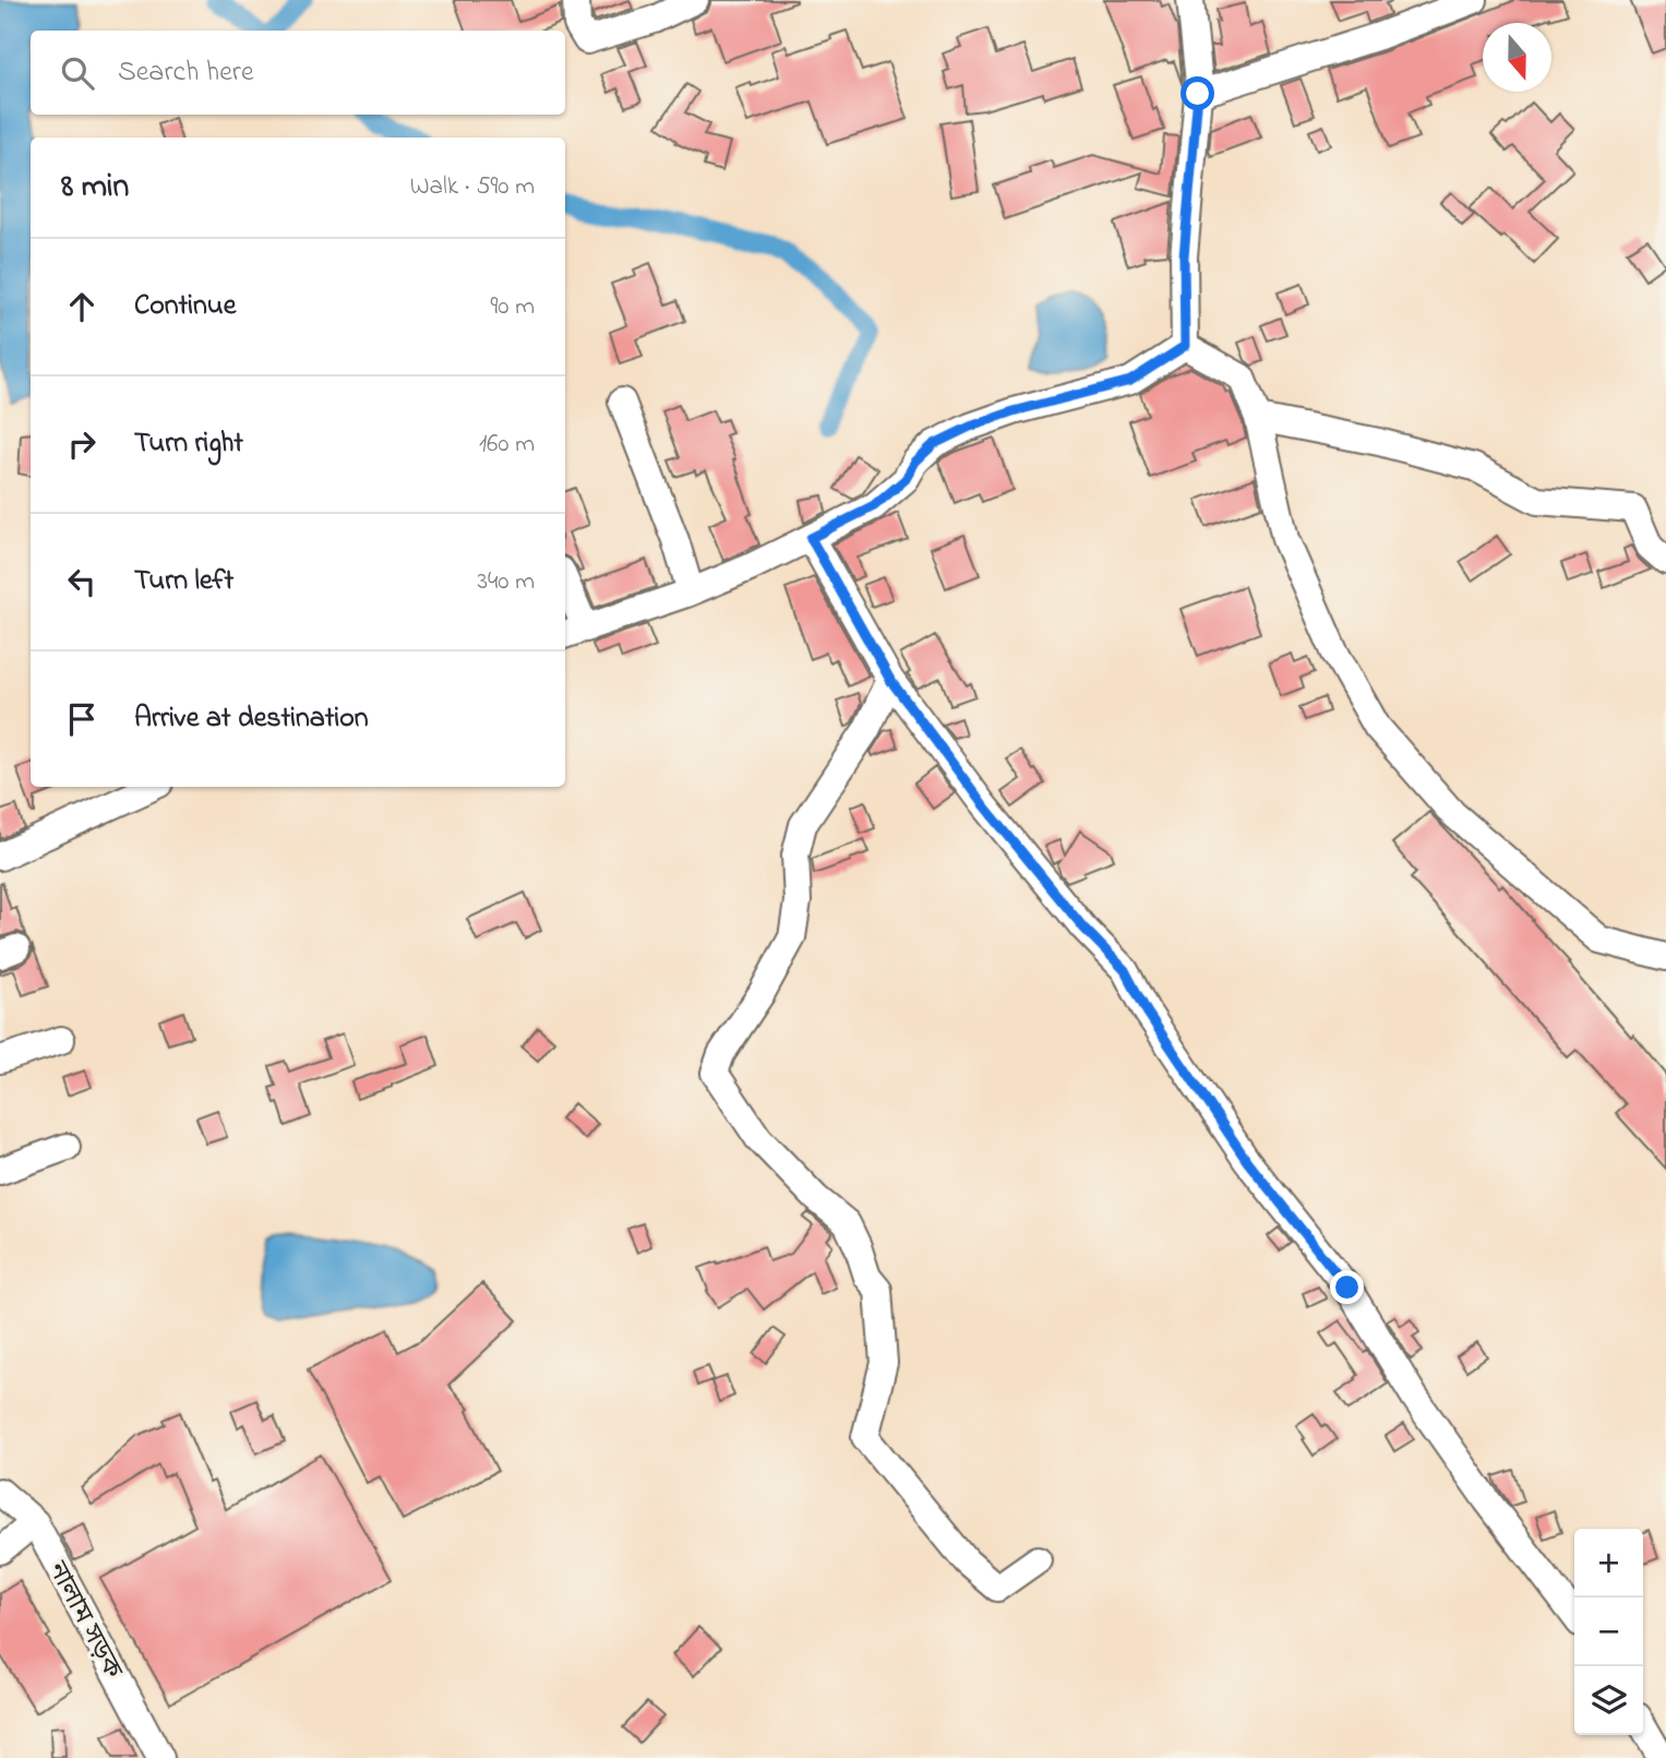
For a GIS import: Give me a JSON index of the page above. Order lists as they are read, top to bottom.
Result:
{
  "streets": {
    "street": ["নালাম সড়ক"]
  },
  "north": "bottom",
  "page": {
    "search": "Search here",
    "heading": ["8 min", "Walk · 590 m"],
    "list": [
      ["Continue", "90 m"],
      ["Turn right", "160 m"],
      ["Turn left", "340 m"],
      "Arrive at destination"
    ],
    "map_buttons": ["+", "−"]
  }
}
